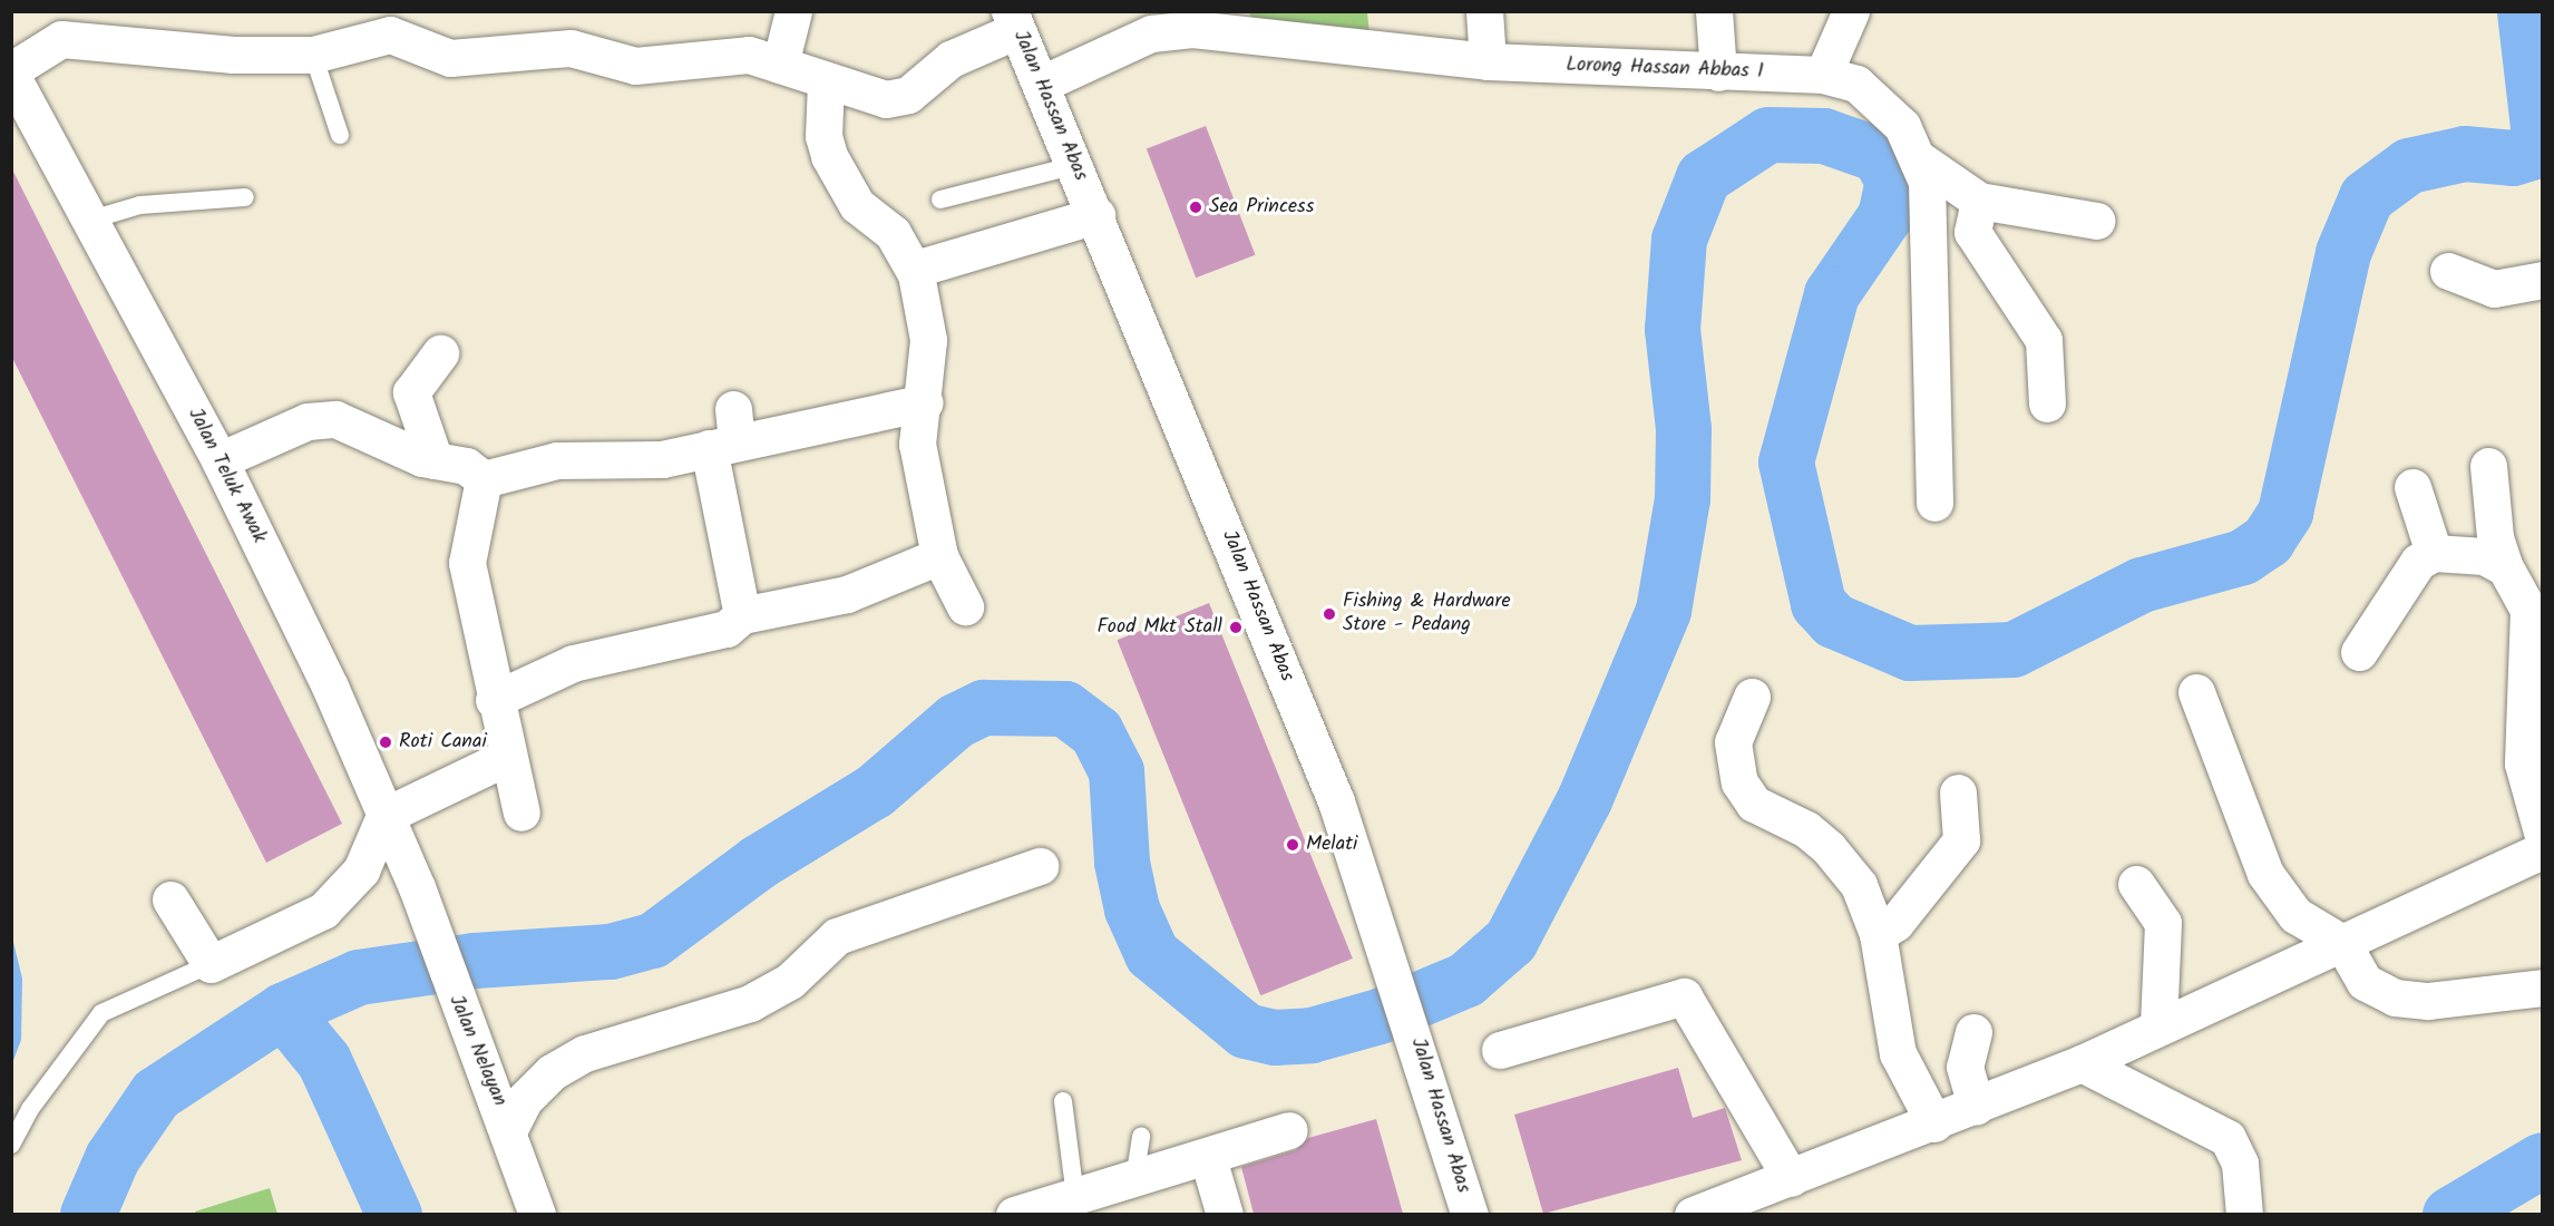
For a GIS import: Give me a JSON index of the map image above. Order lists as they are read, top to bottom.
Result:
{
  "streets": {
    "street": [
      "Lorong Hassan Abbas 1",
      "Jalan Hassan Abas",
      "Jalan Teluk Awak",
      "Jalan Nelayan"
    ]
  },
  "crossings": [
    ["Lorong Hassan Abbas 1", "Jalan Hassan Abas"],
    ["Jalan Teluk Awak", "Jalan Nelayan"]
  ],
  "places": [
    "Sea Princess",
    "Fishing & Hardware Store - Pedang",
    "Food Mkt Stall",
    "Roti Canai",
    "Melati"
  ]
}
